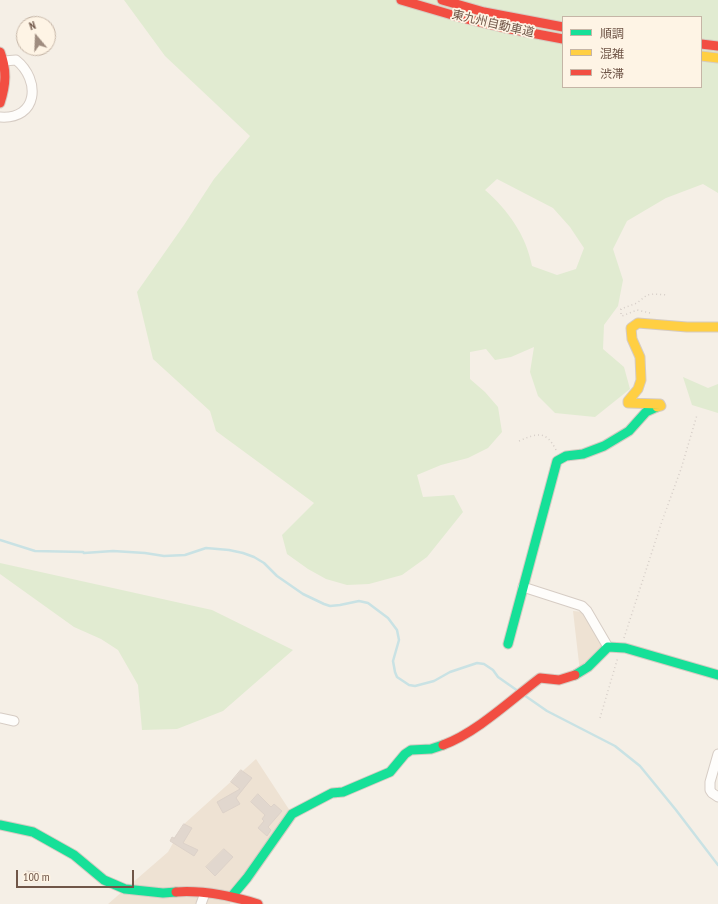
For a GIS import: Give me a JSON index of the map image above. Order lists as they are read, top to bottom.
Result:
{
  "streets": {
    "main road": ["東九州自動車道"]
  },
  "legend": ["順調", "混雑", "渋滞"],
  "scale_bar": "100 m",
  "north": "top"
}
